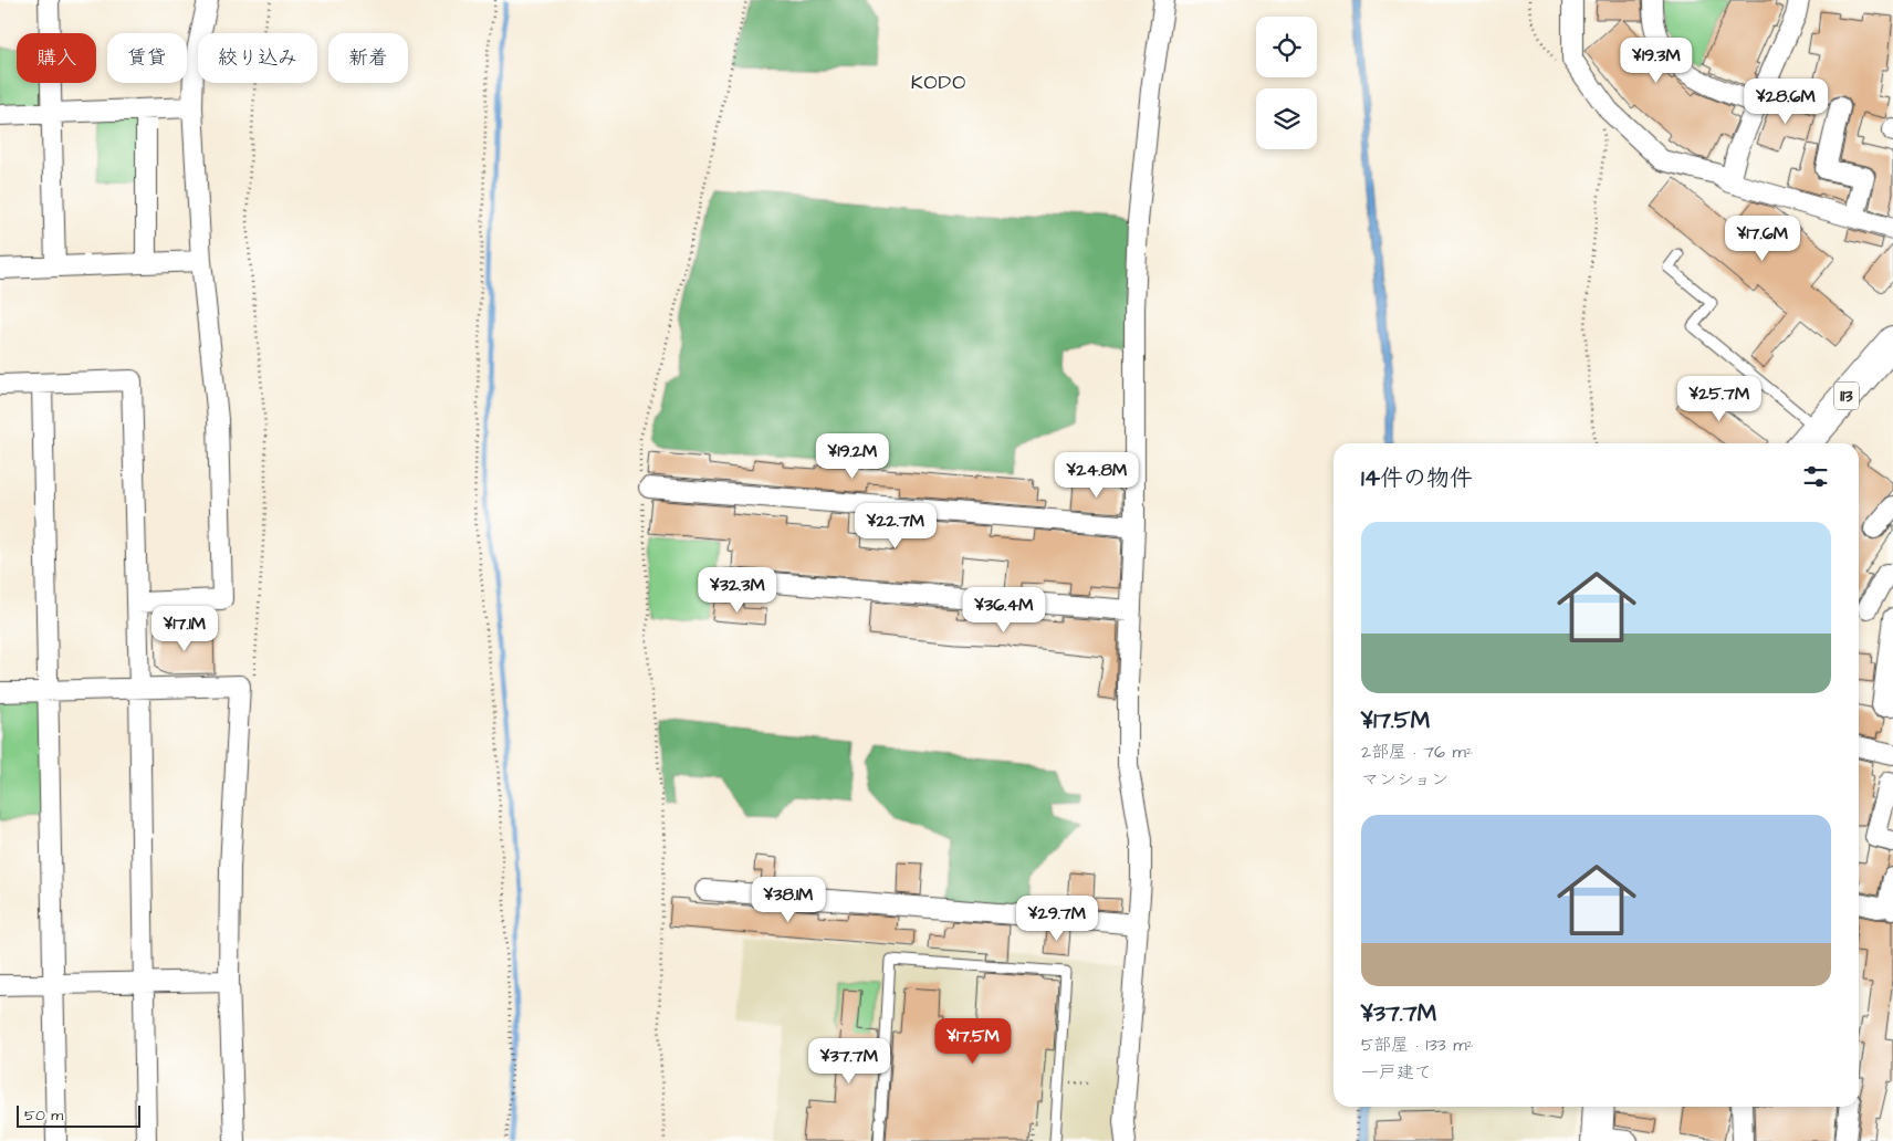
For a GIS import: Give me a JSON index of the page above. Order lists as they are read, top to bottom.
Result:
{
  "streets": {
    "highway": ["113"]
  },
  "districts": ["KODO"],
  "scale_bar": "50 m",
  "page": {
    "chip": [
      "購入",
      "賃貸",
      "絞り込み",
      "新着"
    ],
    "price": [
      "¥19.3M",
      "¥28.6M",
      "¥17.6M",
      "¥25.7M",
      "¥19.2M",
      "¥24.8M",
      "¥22.7M",
      "¥32.3M",
      "¥36.4M",
      "¥17.1M",
      "¥38.1M",
      "¥29.7M",
      "¥17.5M",
      "¥37.7M"
    ],
    "heading": "14件の物件",
    "list": [
      {
        "name": "¥17.5M",
        "note": "2部屋 · 76 m² · マンション"
      },
      {
        "name": "¥37.7M",
        "note": "5部屋 · 133 m² · 一戸建て"
      }
    ],
    "scale": "50 m"
  }
}
